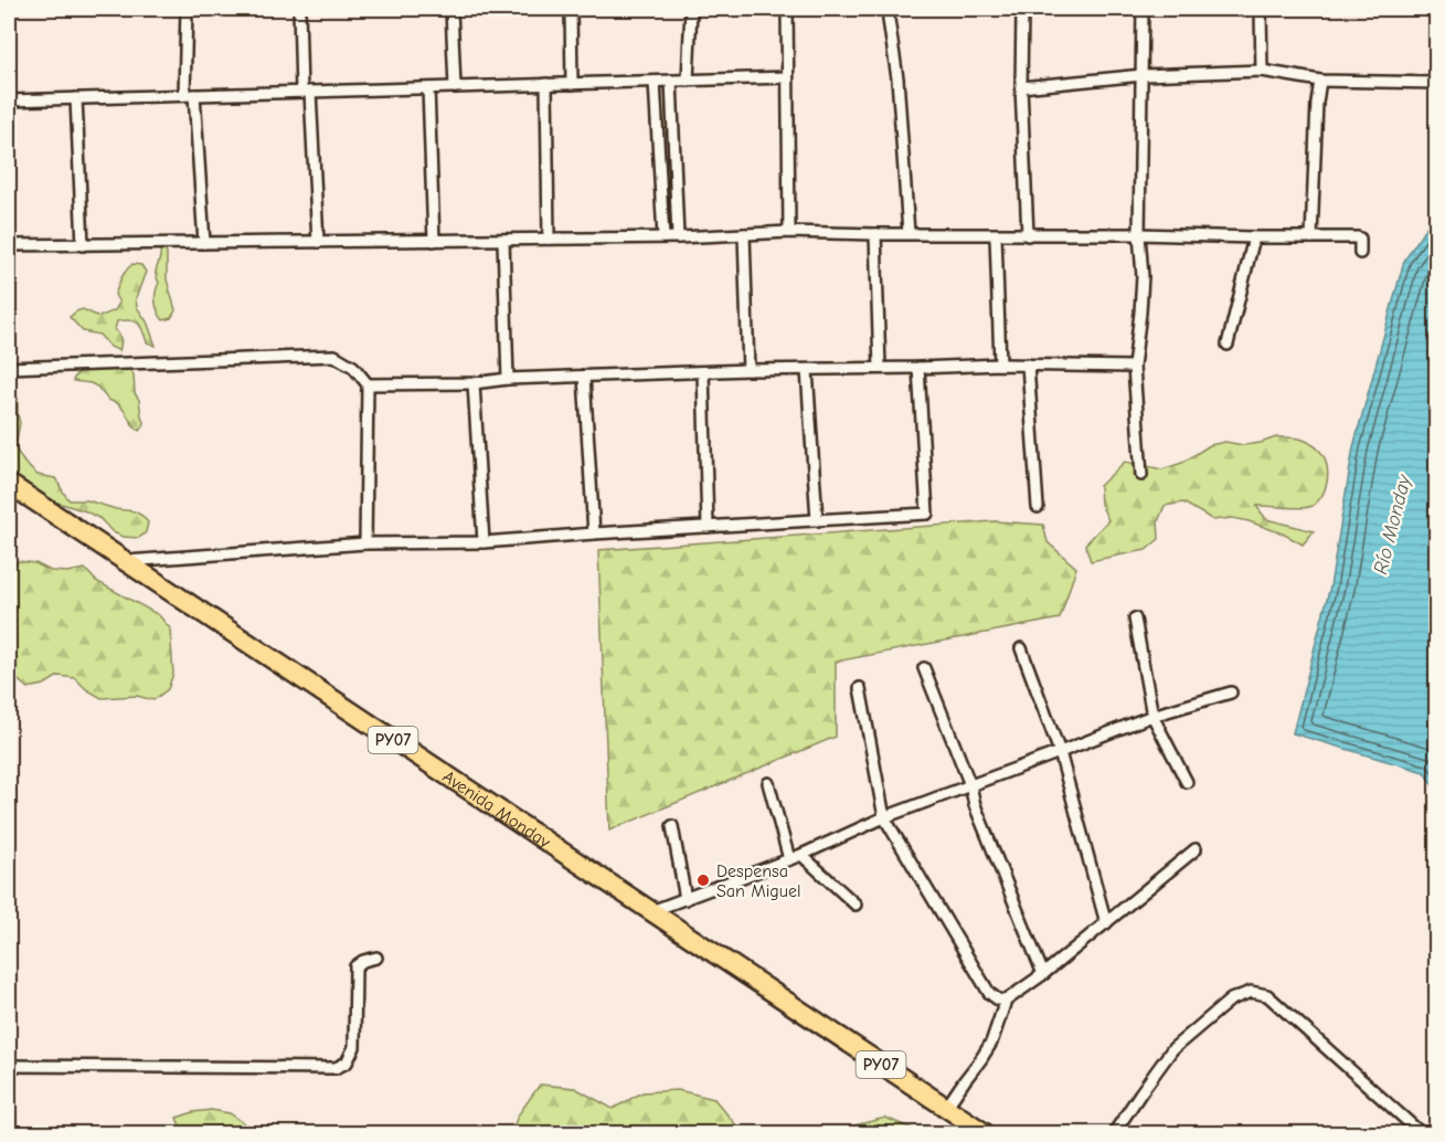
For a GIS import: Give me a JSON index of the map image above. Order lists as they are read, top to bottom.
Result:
{
  "streets": {
    "highway": ["PY07", "Avenida Monday"]
  },
  "water": ["Río Monday"],
  "places": ["Despensa San Miguel"]
}
